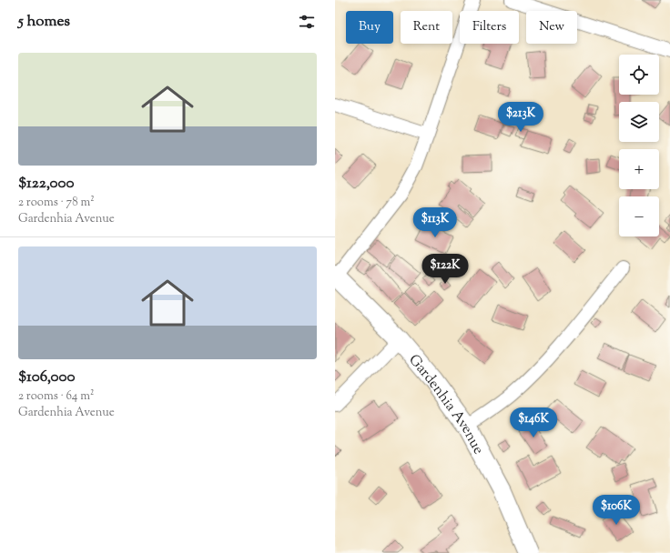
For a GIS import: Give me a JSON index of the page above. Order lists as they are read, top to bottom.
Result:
{
  "streets": {
    "main road": ["Gardenhia Avenue"]
  },
  "page": {
    "heading": "5 homes",
    "chip": [
      "Buy",
      "Rent",
      "Filters",
      "New"
    ],
    "list": [
      {
        "name": "$122,000",
        "note": "2 rooms · 78 m² · Gardenhia Avenue"
      },
      {
        "name": "$106,000",
        "note": "2 rooms · 64 m² · Gardenhia Avenue"
      }
    ],
    "map_buttons": ["+", "−"],
    "price": [
      "$213K",
      "$113K",
      "$122K",
      "$146K",
      "$106K"
    ]
  }
}
